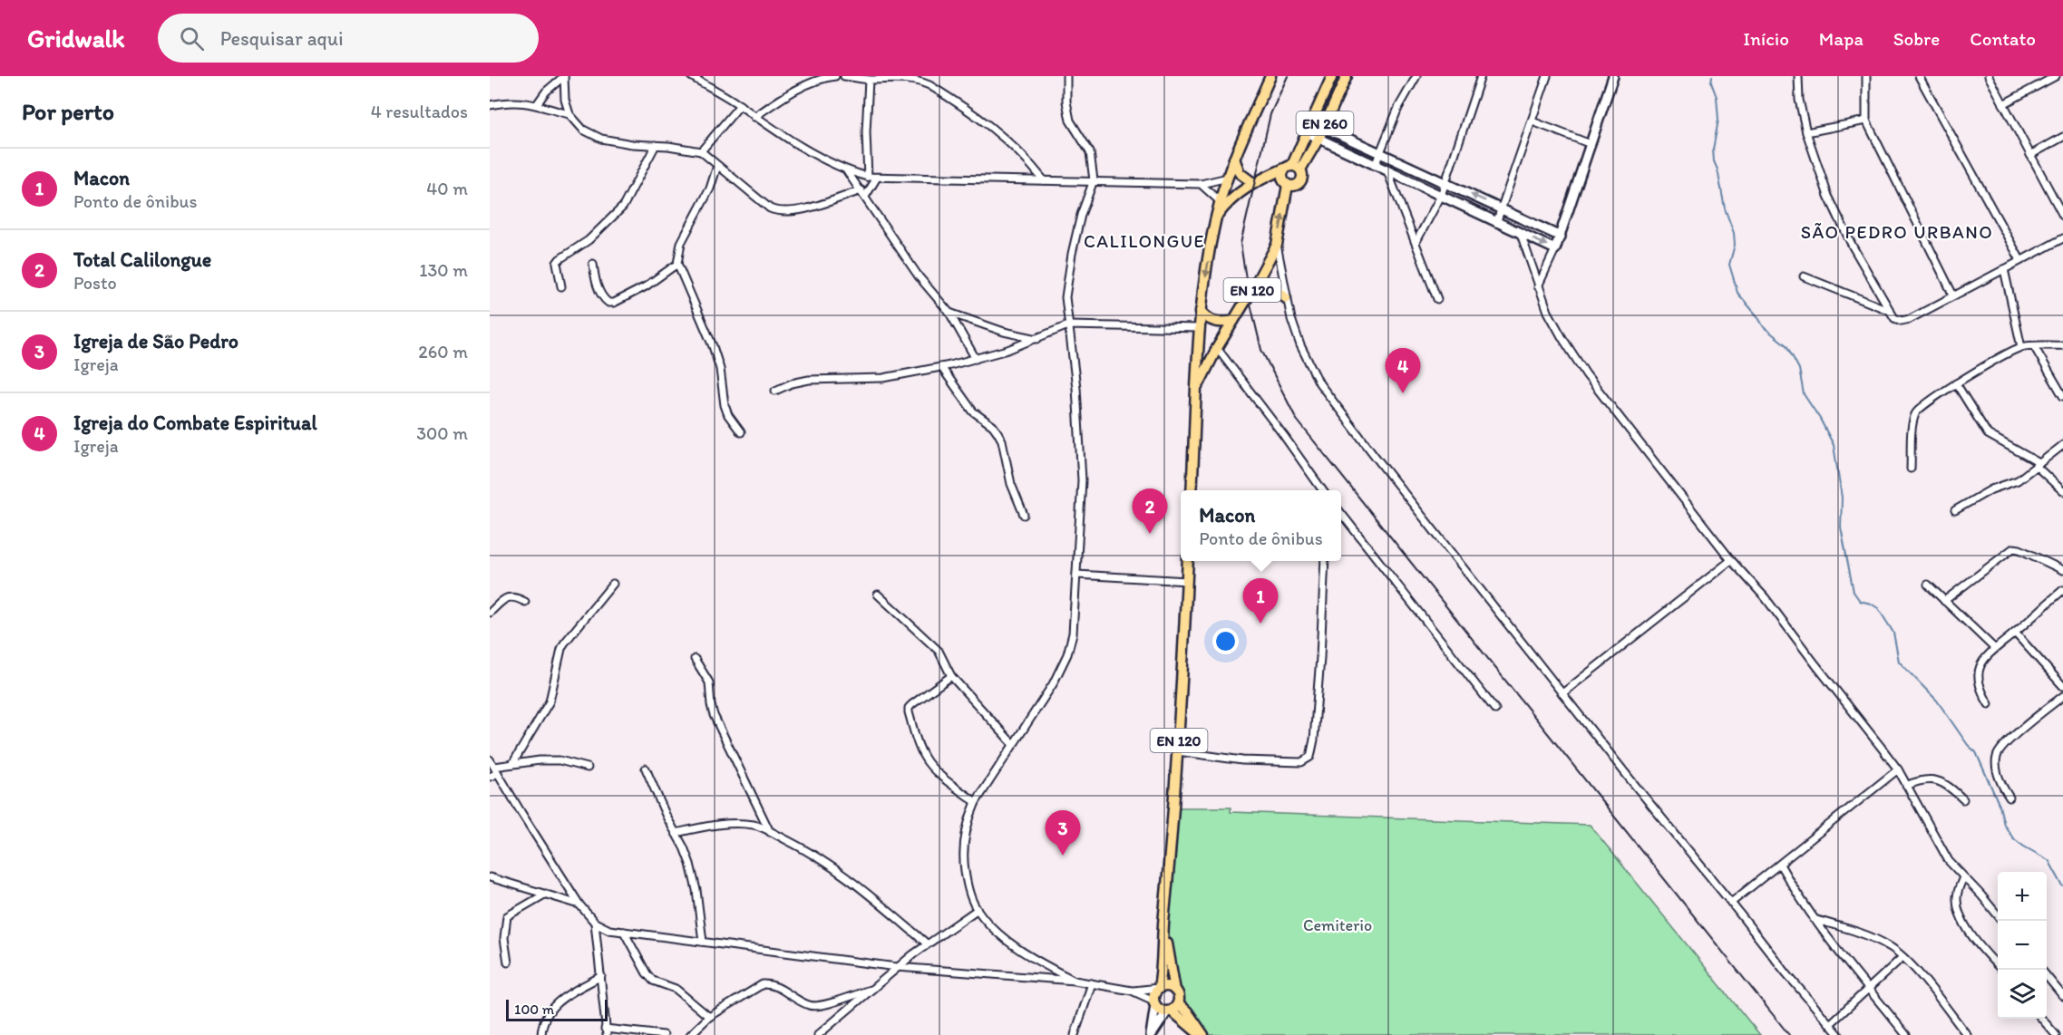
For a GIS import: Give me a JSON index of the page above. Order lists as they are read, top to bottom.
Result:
{
  "streets": {
    "main road": ["EN 260", "EN 120"]
  },
  "crossings": [
    ["EN 260", "EN 120"]
  ],
  "districts": ["SÃO PEDRO URBANO", "CALILONGUE"],
  "parks": ["Cemiterio"],
  "scale_bar": "100 m",
  "page": {
    "header": "Gridwalk",
    "search": "Pesquisar aqui",
    "nav": [
      "Início",
      "Mapa",
      "Sobre",
      "Contato"
    ],
    "heading": ["Por perto", "4 resultados"],
    "list": [
      {
        "mark": "1",
        "name": "Macon",
        "note": "Ponto de ônibus",
        "value": "40 m"
      },
      {
        "mark": "2",
        "name": "Total Calilongue",
        "note": "Posto",
        "value": "130 m"
      },
      {
        "mark": "3",
        "name": "Igreja de São Pedro",
        "note": "Igreja",
        "value": "260 m"
      },
      {
        "mark": "4",
        "name": "Igreja do Combate Espiritual",
        "note": "Igreja",
        "value": "300 m"
      }
    ],
    "pins": [
      "4",
      "2",
      "1",
      "3"
    ],
    "popup": ["Macon", "Ponto de ônibus"],
    "map_buttons": ["+", "−"],
    "scale": "100 m"
  }
}
